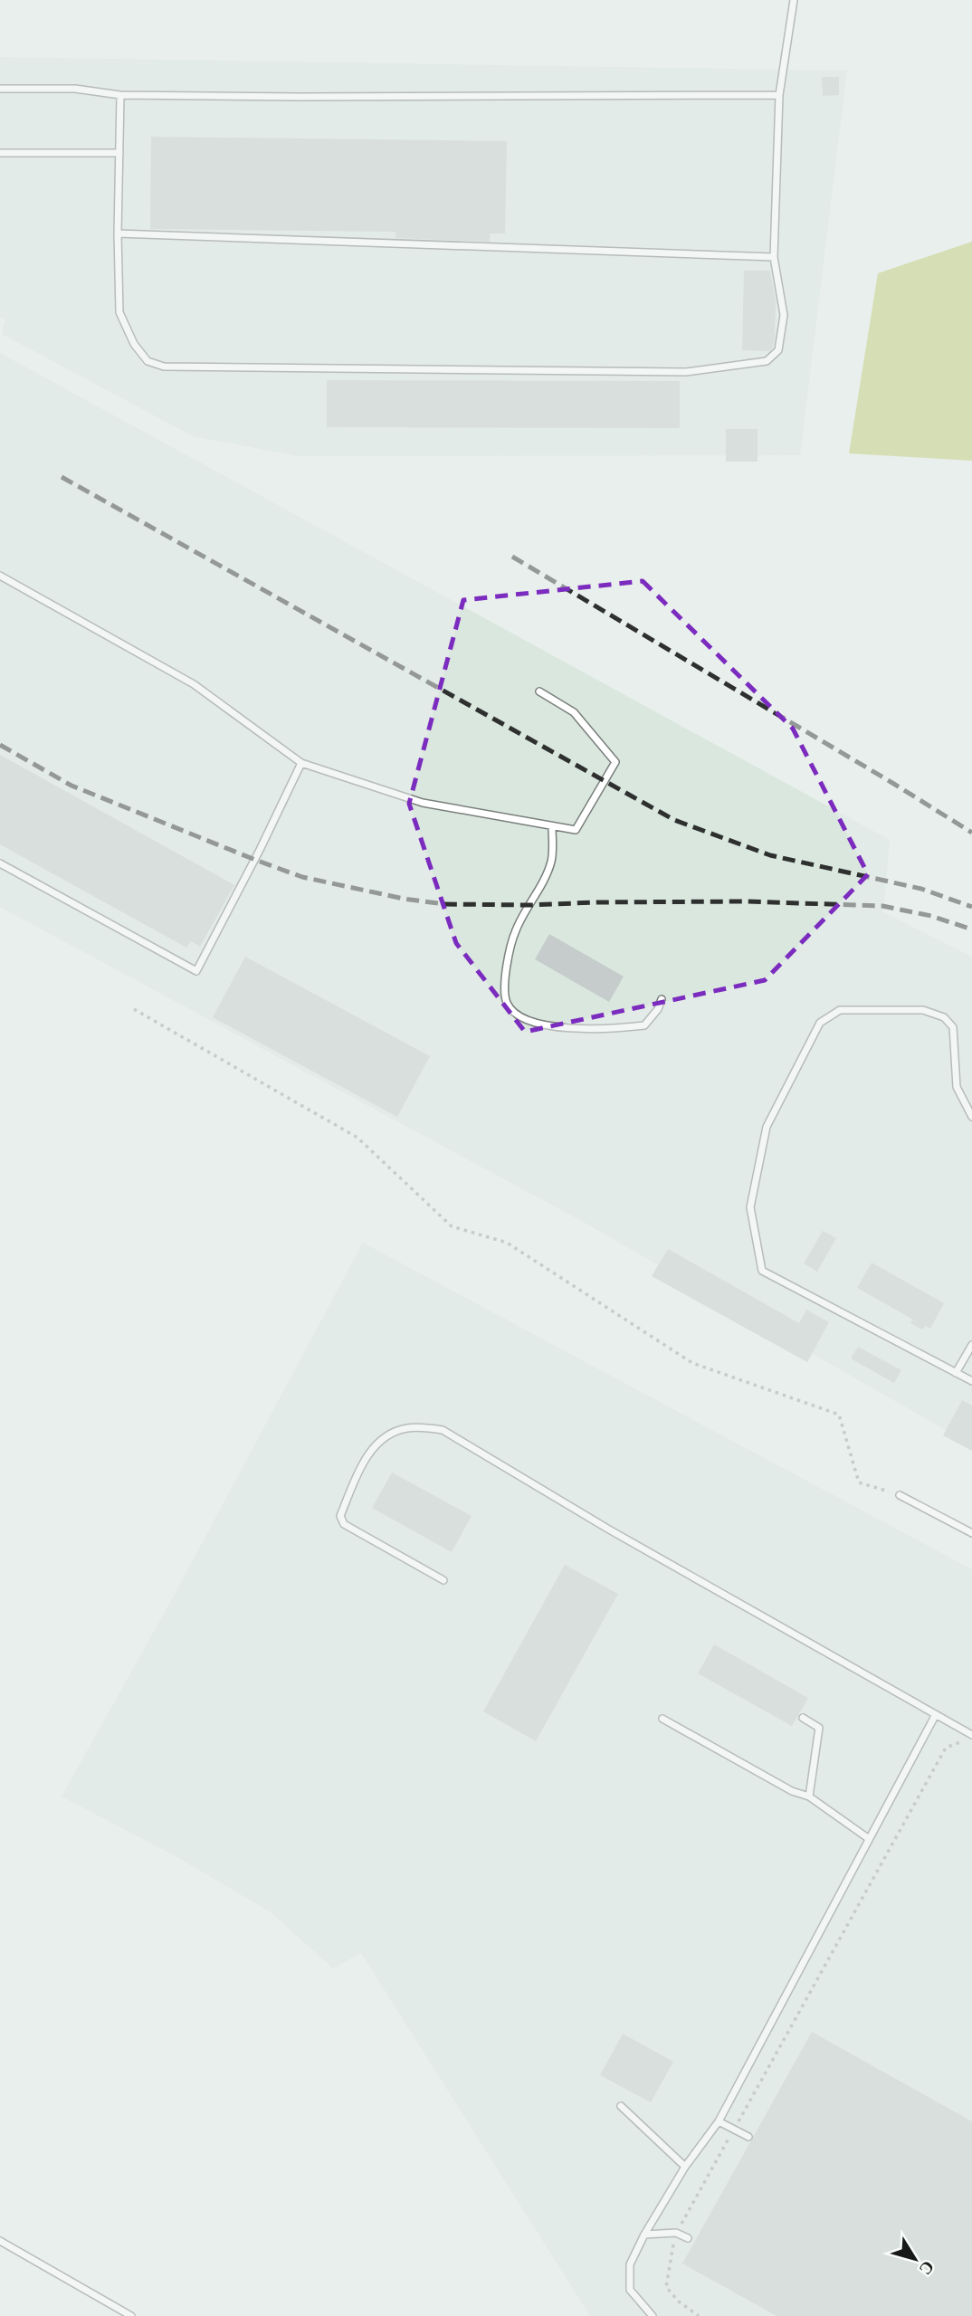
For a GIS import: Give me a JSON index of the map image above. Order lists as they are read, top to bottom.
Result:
{
  "north": "bottom right"
}
